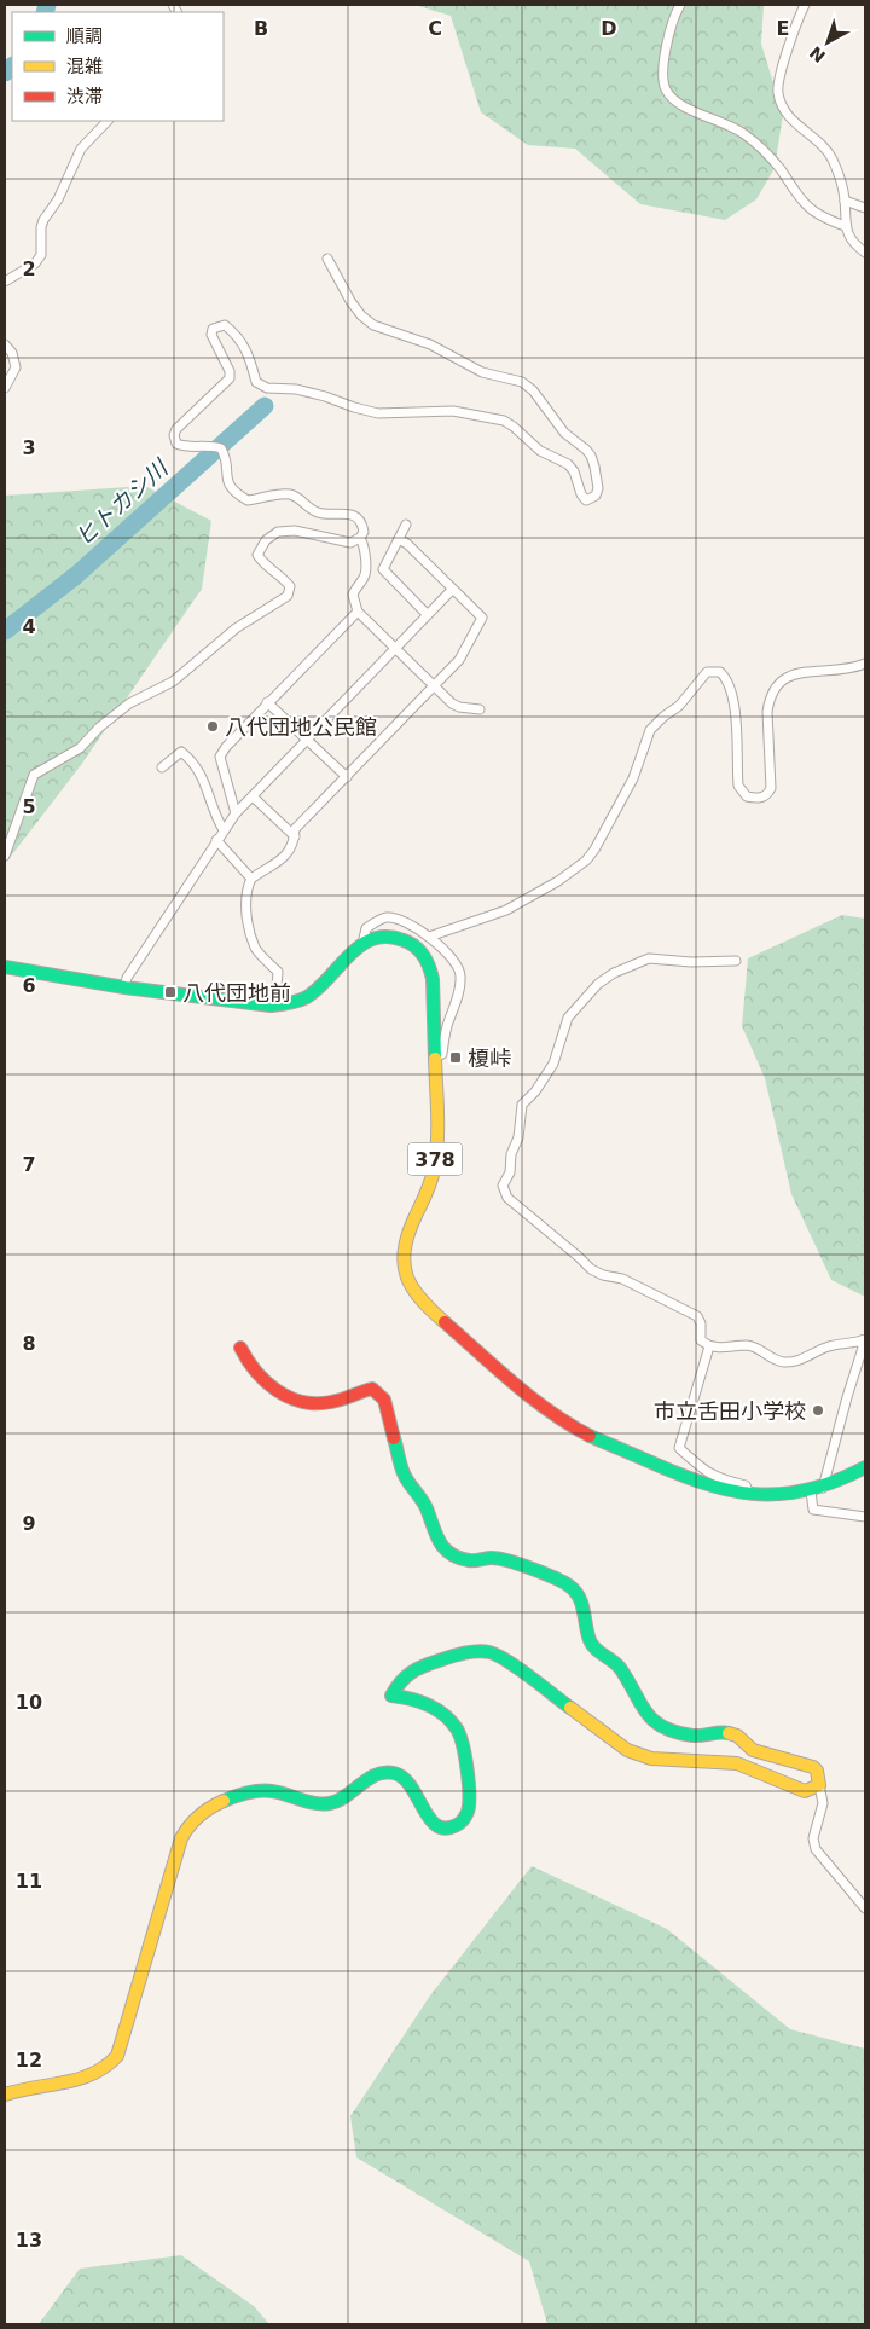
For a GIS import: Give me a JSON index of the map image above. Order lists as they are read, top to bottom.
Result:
{
  "streets": {
    "main road": ["378"]
  },
  "water": ["ヒトカシ川"],
  "places": {
    "other": ["八代団地公民館", "市立舌田小学校"],
    "transit": ["八代団地前", "榎峠"]
  },
  "legend": ["順調", "混雑", "渋滞"],
  "north": "bottom left",
  "grid": {
    "columns": [
      "B",
      "C",
      "D",
      "E"
    ],
    "rows": [
      "2",
      "3",
      "4",
      "5",
      "6",
      "7",
      "8",
      "9",
      "10",
      "11",
      "12",
      "13"
    ]
  }
}
